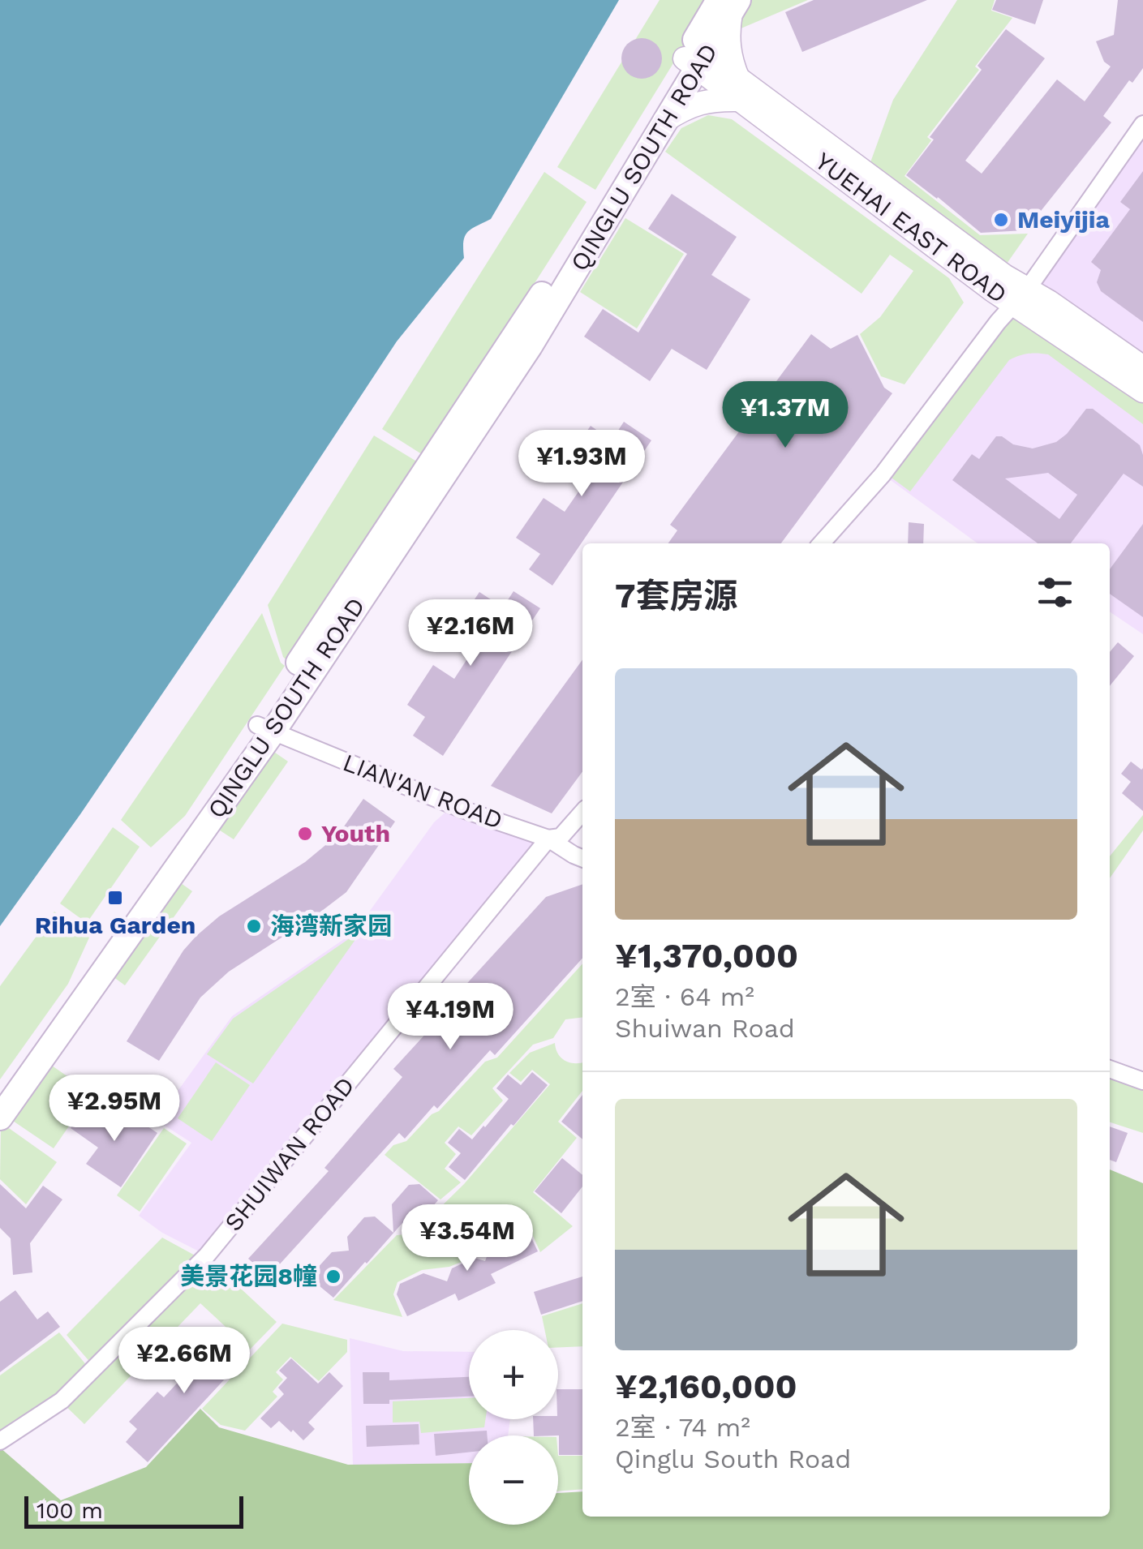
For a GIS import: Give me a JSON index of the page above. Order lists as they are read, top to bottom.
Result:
{
  "streets": {
    "highway": ["QINGLU SOUTH ROAD"],
    "main road": ["YUEHAI EAST ROAD"],
    "street": ["LIAN'AN ROAD", "SHUIWAN ROAD"]
  },
  "crossings": [
    ["QINGLU SOUTH ROAD", "YUEHAI EAST ROAD"],
    ["QINGLU SOUTH ROAD", "LIAN'AN ROAD"],
    ["LIAN'AN ROAD", "SHUIWAN ROAD"]
  ],
  "places": {
    "other": [
      "Meiyijia",
      "Youth",
      "海湾新家园",
      "美景花园8幢"
    ],
    "transit": ["Rihua Garden"]
  },
  "scale_bar": "100 m",
  "page": {
    "price": [
      "¥1.37M",
      "¥1.93M",
      "¥2.16M",
      "¥4.19M",
      "¥2.95M",
      "¥3.54M",
      "¥2.66M"
    ],
    "heading": "7套房源",
    "list": [
      {
        "name": "¥1,370,000",
        "note": "2室 · 64 m² · Shuiwan Road"
      },
      {
        "name": "¥2,160,000",
        "note": "2室 · 74 m² · Qinglu South Road"
      }
    ],
    "map_buttons": ["+", "−"],
    "scale": "100 m"
  }
}
